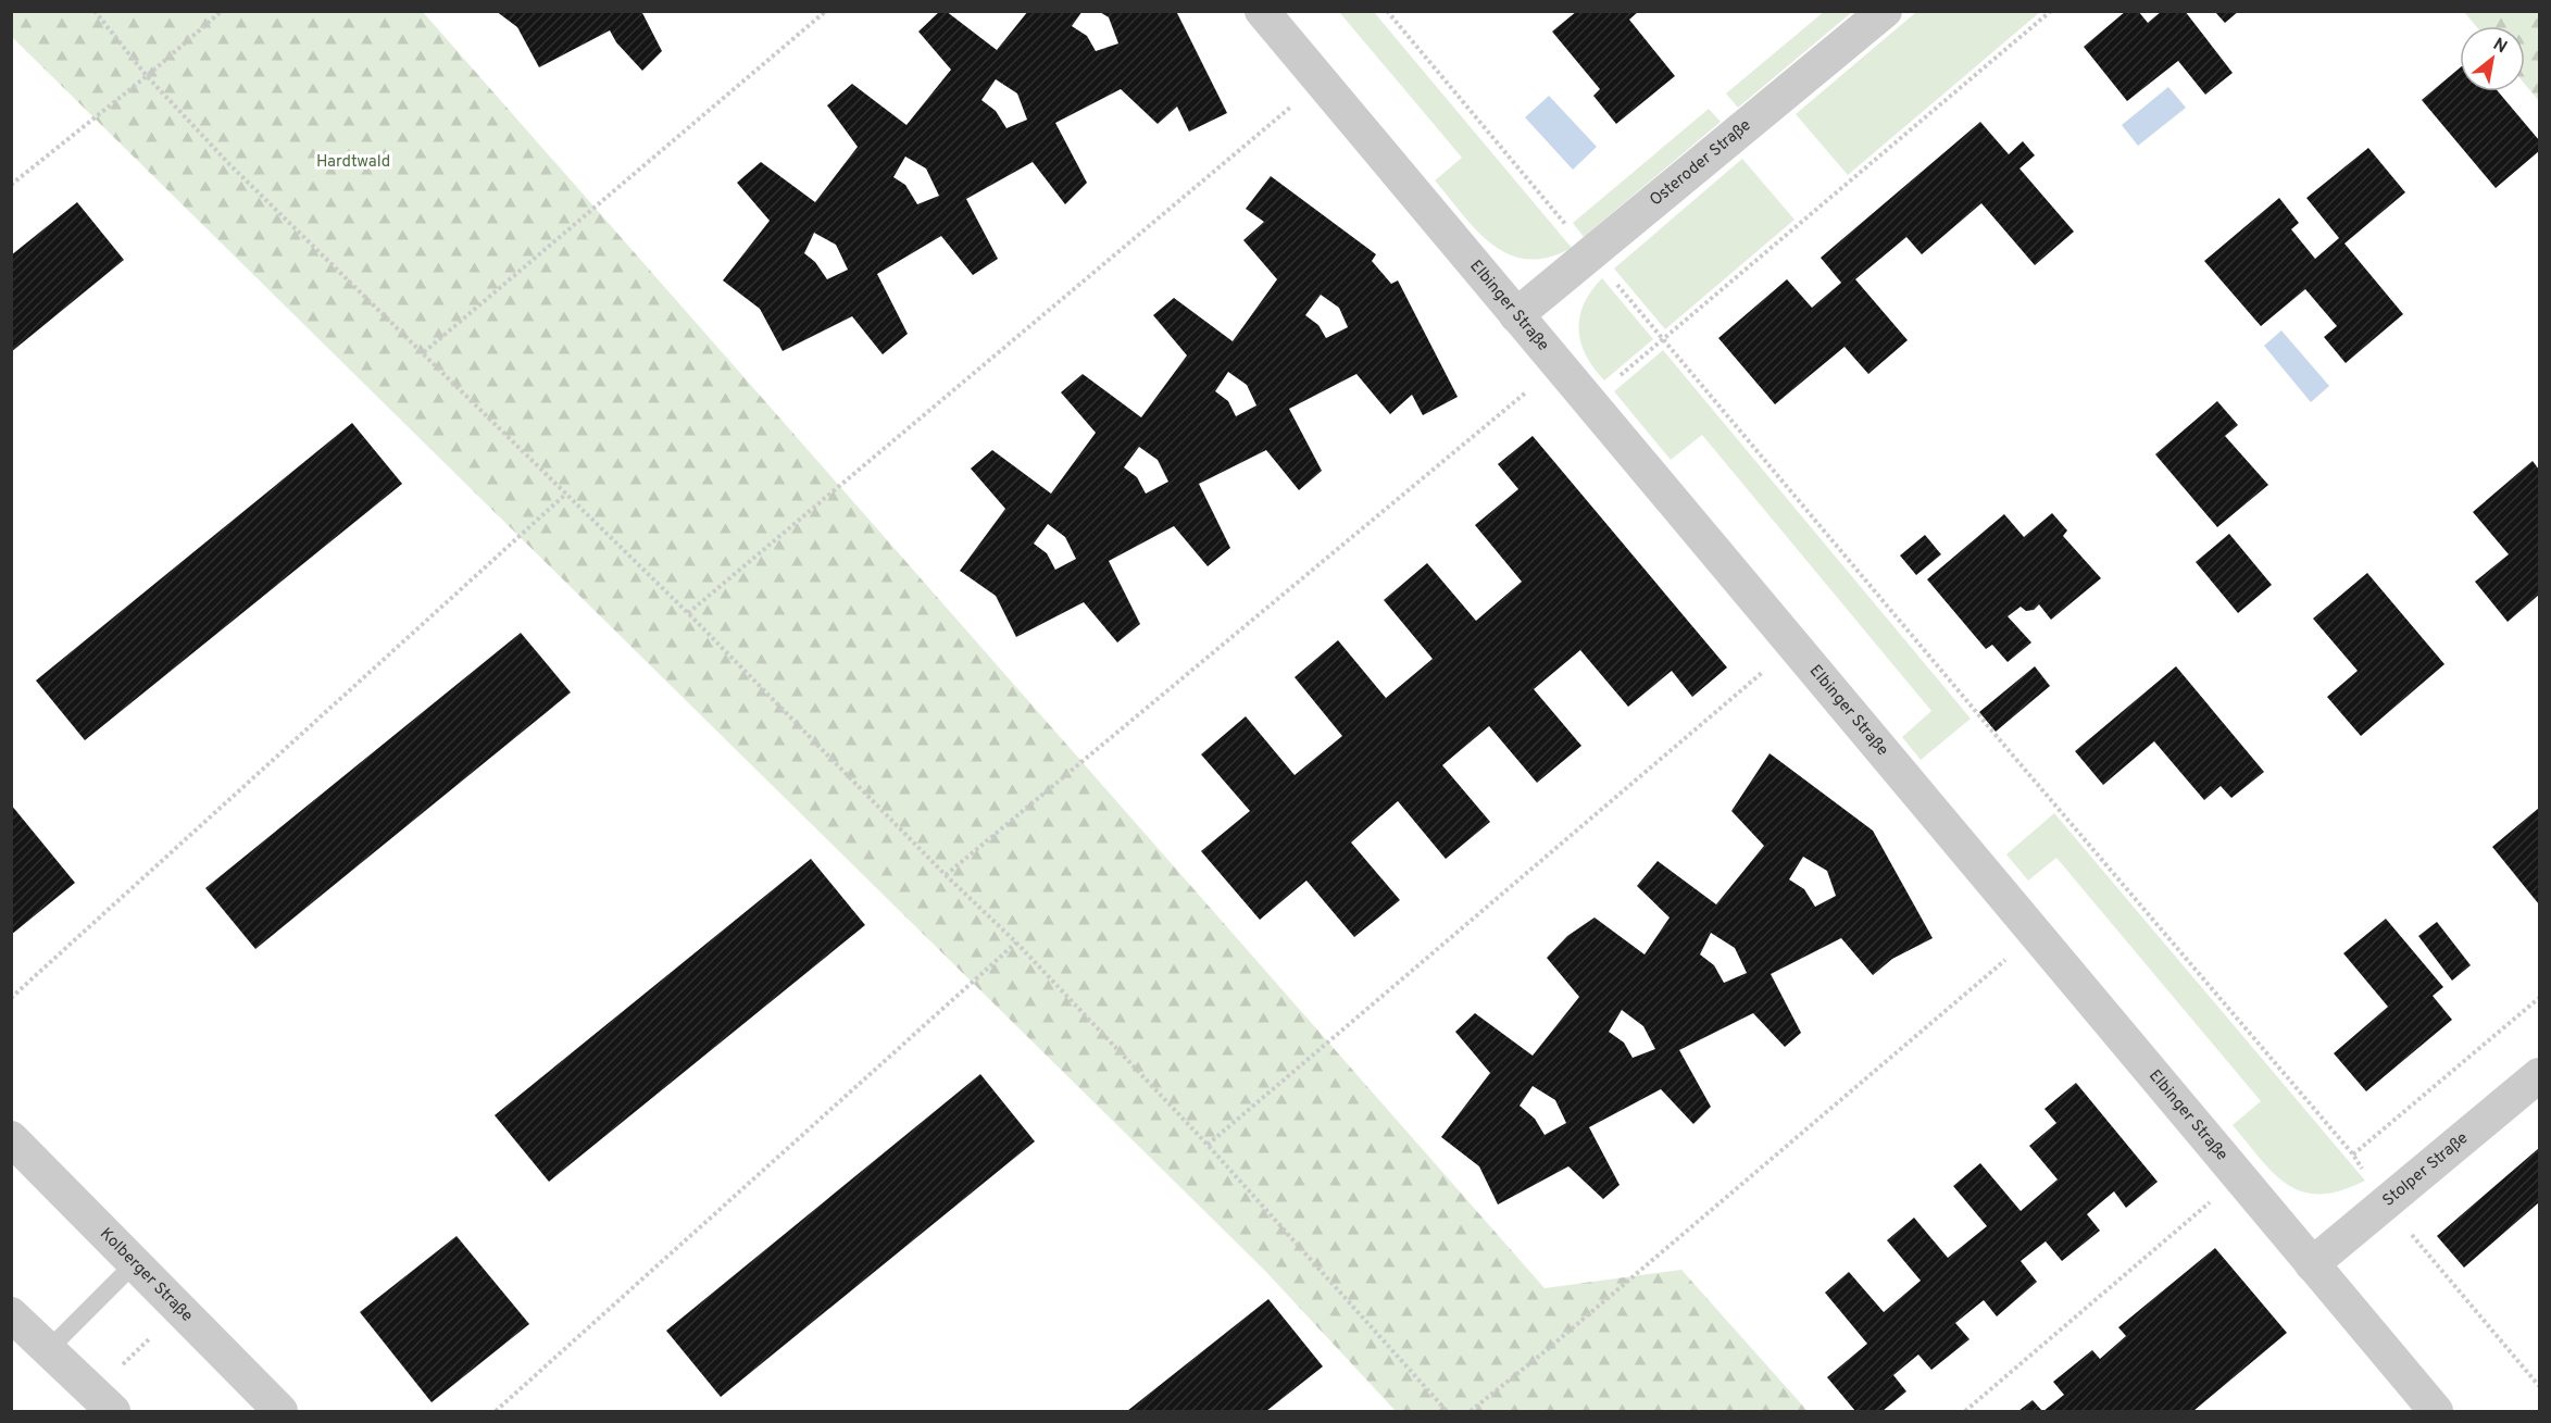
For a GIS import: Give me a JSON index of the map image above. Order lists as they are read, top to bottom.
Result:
{
  "streets": {
    "street": [
      "Osteroder Straße",
      "Elbinger Straße",
      "Stolper Straße",
      "Kolberger Straße"
    ]
  },
  "crossings": [
    ["Osteroder Straße", "Elbinger Straße"],
    ["Elbinger Straße", "Stolper Straße"]
  ],
  "parks": ["Hardtwald"],
  "north": "top right"
}
